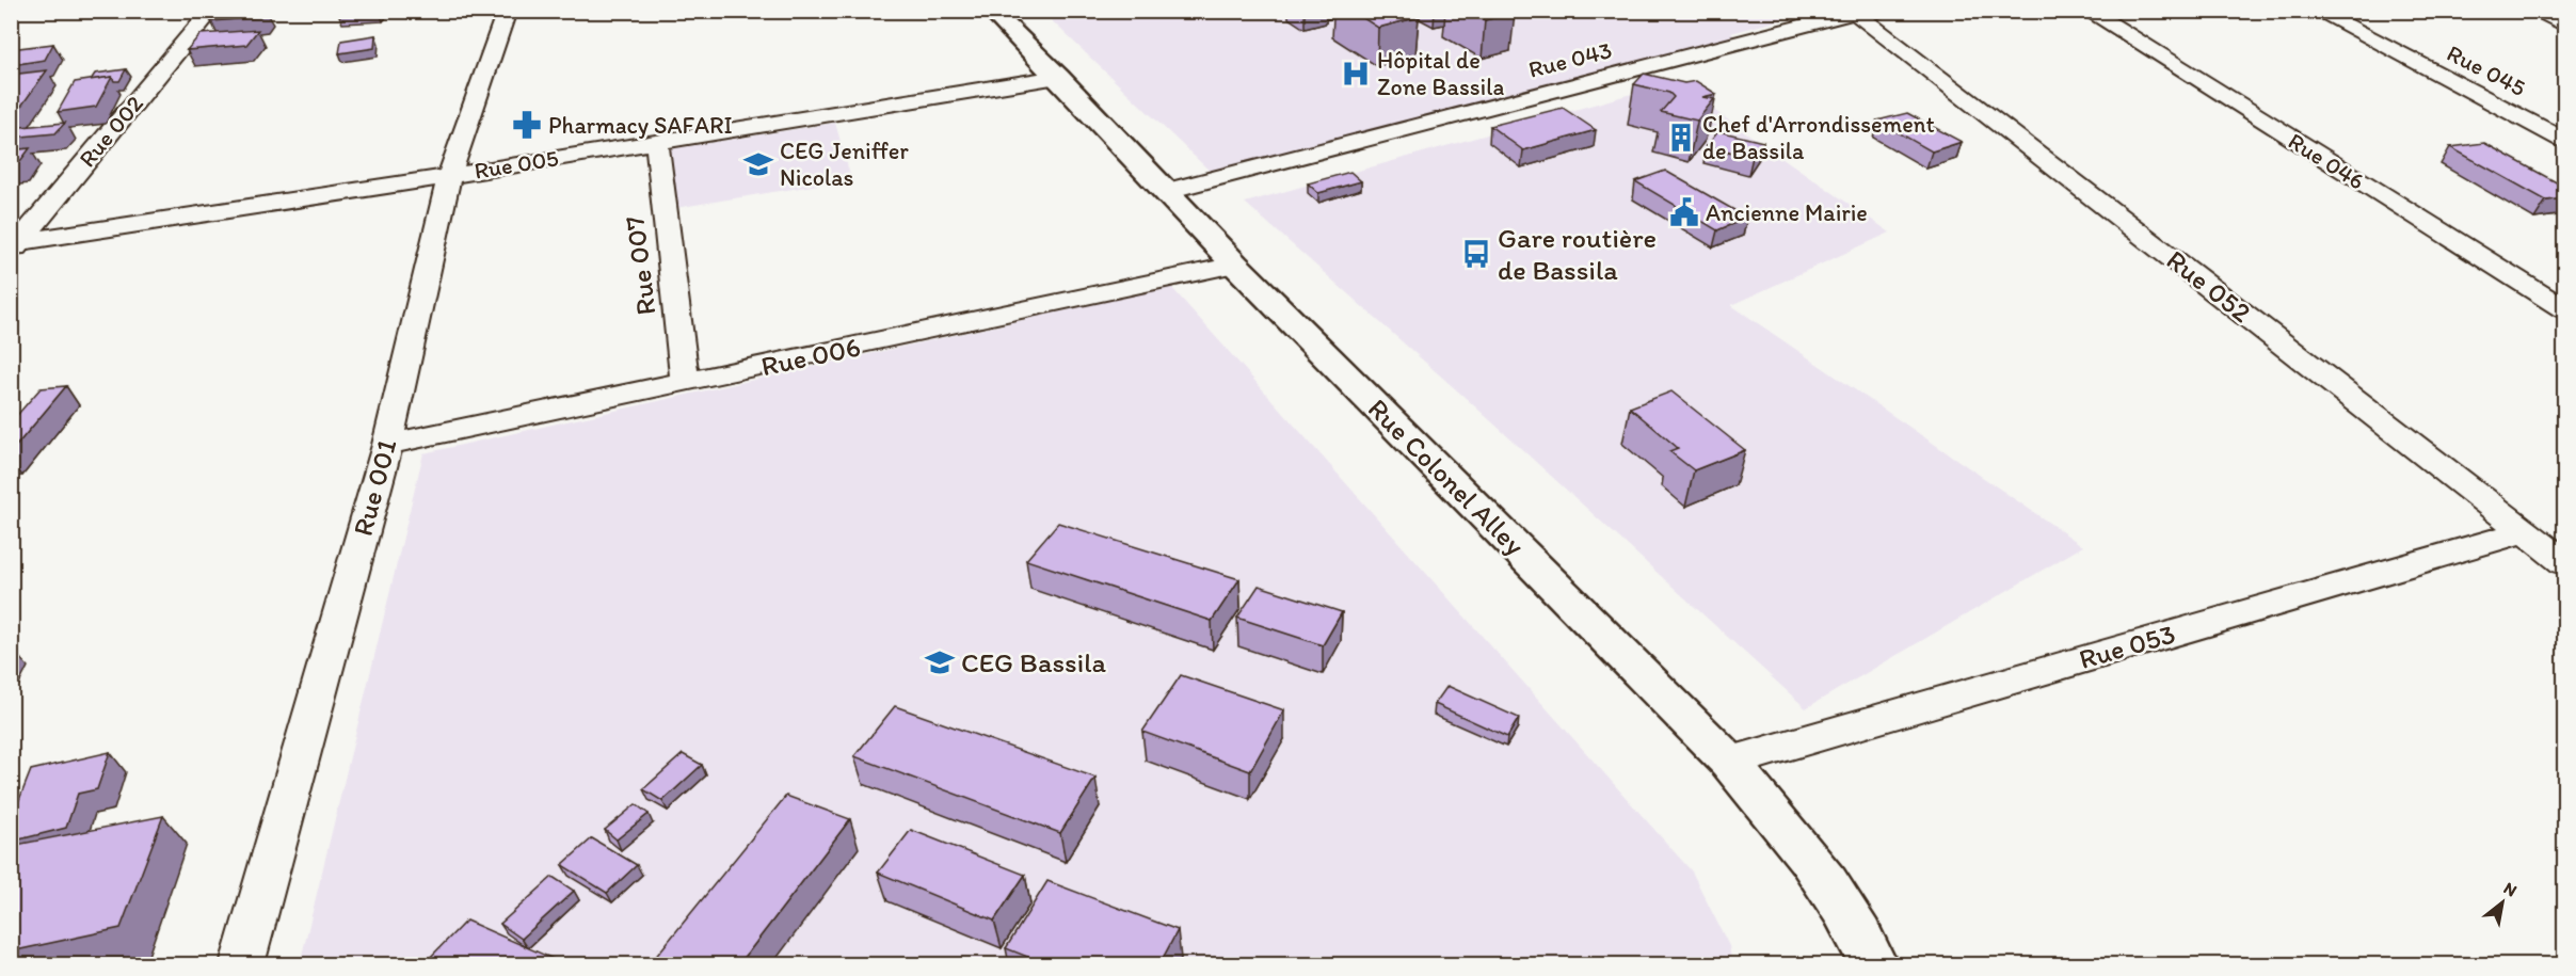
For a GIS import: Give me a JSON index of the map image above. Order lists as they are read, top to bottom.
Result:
{
  "streets": {
    "highway": ["Rue Colonel Alley"],
    "street": [
      "Rue 043",
      "Rue 045",
      "Rue 002",
      "Rue 046",
      "Rue 005",
      "Rue 007",
      "Rue 052",
      "Rue 006",
      "Rue 001",
      "Rue 053"
    ]
  },
  "crossings": [
    ["Rue 043", "Rue 052"],
    ["Rue 043", "Rue Colonel Alley"],
    ["Rue 002", "Rue 005"],
    ["Rue 005", "Rue 007"],
    ["Rue 005", "Rue Colonel Alley"],
    ["Rue 005", "Rue 001"],
    ["Rue 007", "Rue 006"],
    ["Rue 052", "Rue 053"],
    ["Rue 006", "Rue Colonel Alley"],
    ["Rue 006", "Rue 001"],
    ["Rue Colonel Alley", "Rue 053"]
  ],
  "places": {
    "hospital": ["Hôpital de Zone Bassila"],
    "pharmacy": ["Pharmacy SAFARI"],
    "building": ["Chef d'Arrondissement de Bassila"],
    "school or university": ["CEG Jeniffer Nicolas", "CEG Bassila"],
    "public building": ["Ancienne Mairie"],
    "bus stop": ["Gare routière de Bassila"]
  },
  "north": "top right"
}
